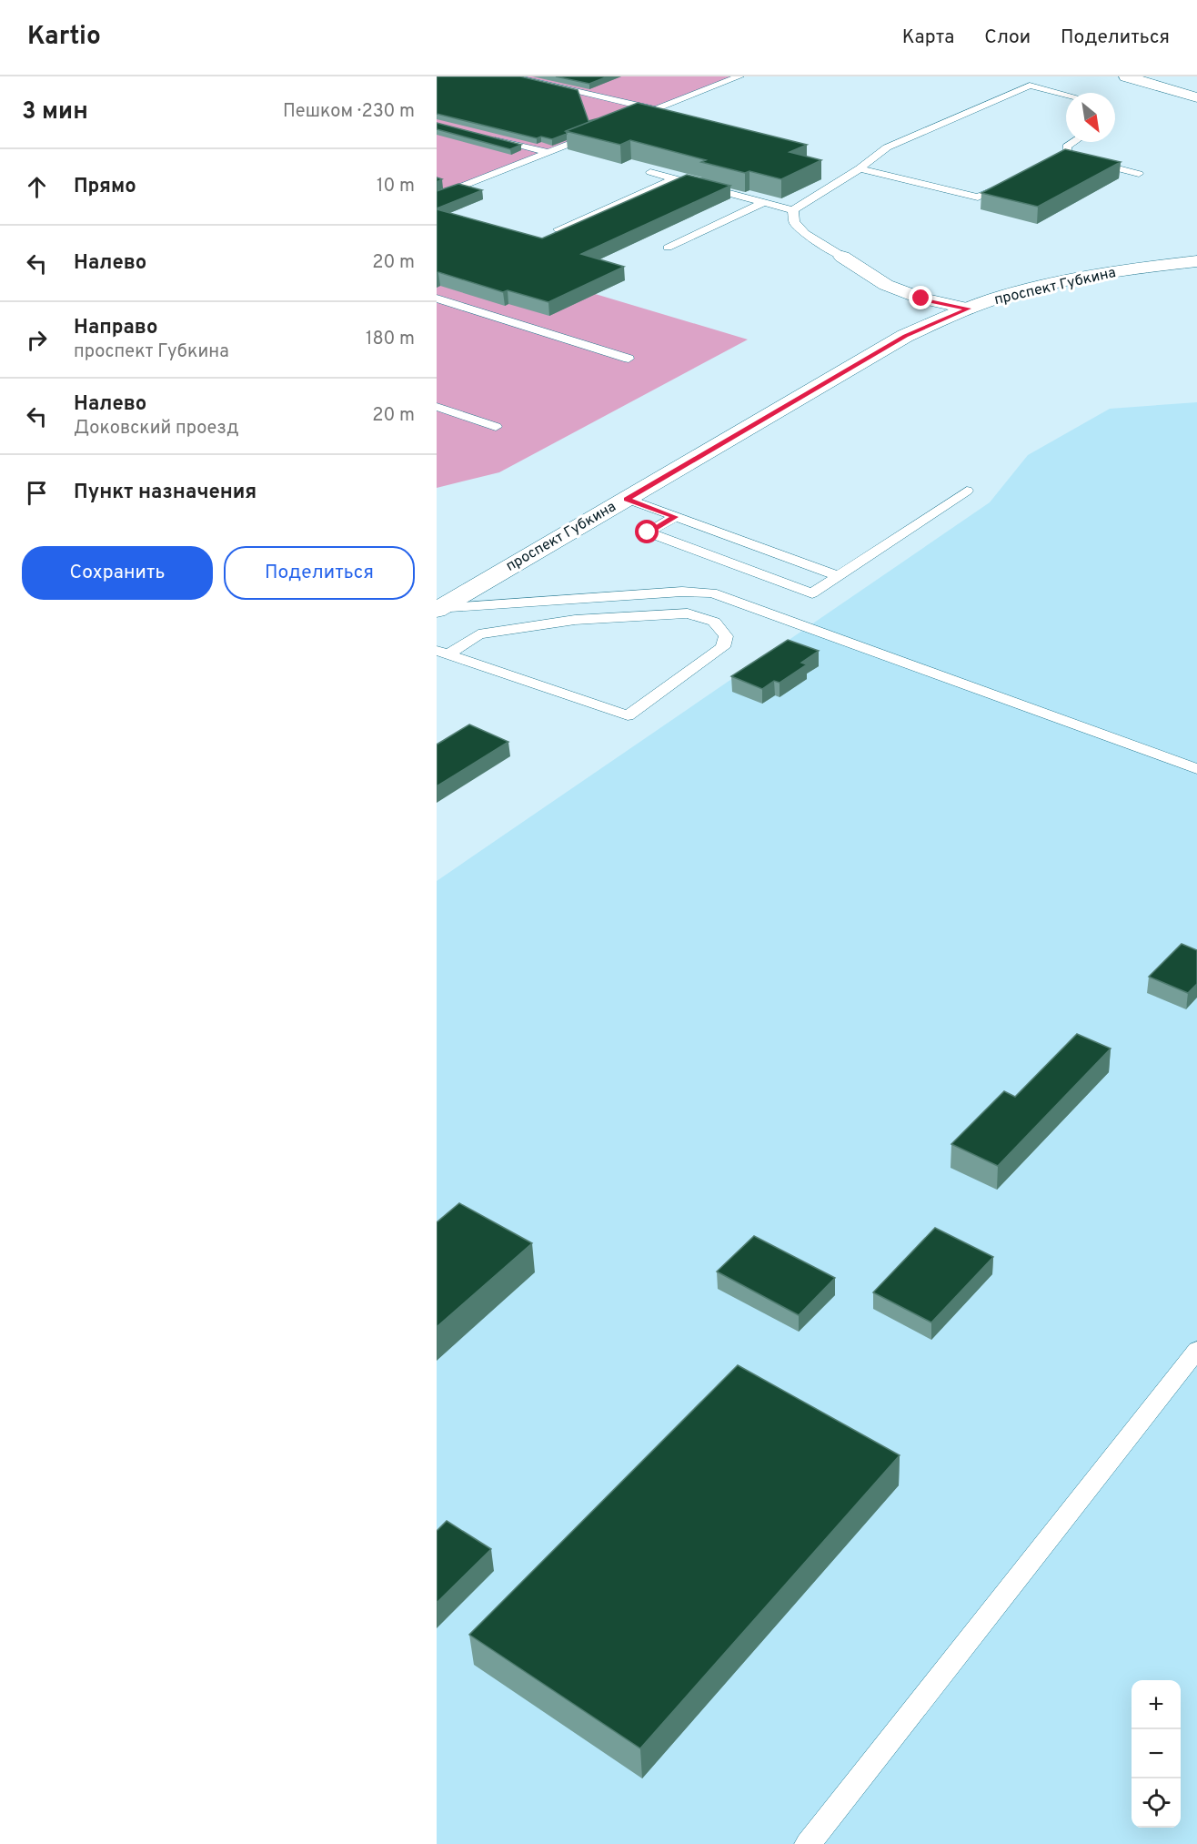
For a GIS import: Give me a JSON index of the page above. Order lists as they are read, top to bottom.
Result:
{
  "streets": {
    "street": ["проспект Губкина"]
  },
  "north": "bottom right",
  "page": {
    "header": "Kartio",
    "nav": ["Карта", "Слои", "Поделиться"],
    "heading": ["3 мин", "Пешком · 230 m"],
    "list": [
      ["Прямо", "10 m"],
      ["Налево", "20 m"],
      ["Направо", "проспект Губкина", "180 m"],
      ["Налево", "Доковский проезд", "20 m"],
      "Пункт назначения"
    ],
    "buttons": ["Сохранить", "Поделиться"],
    "map_buttons": ["+", "−"]
  }
}
